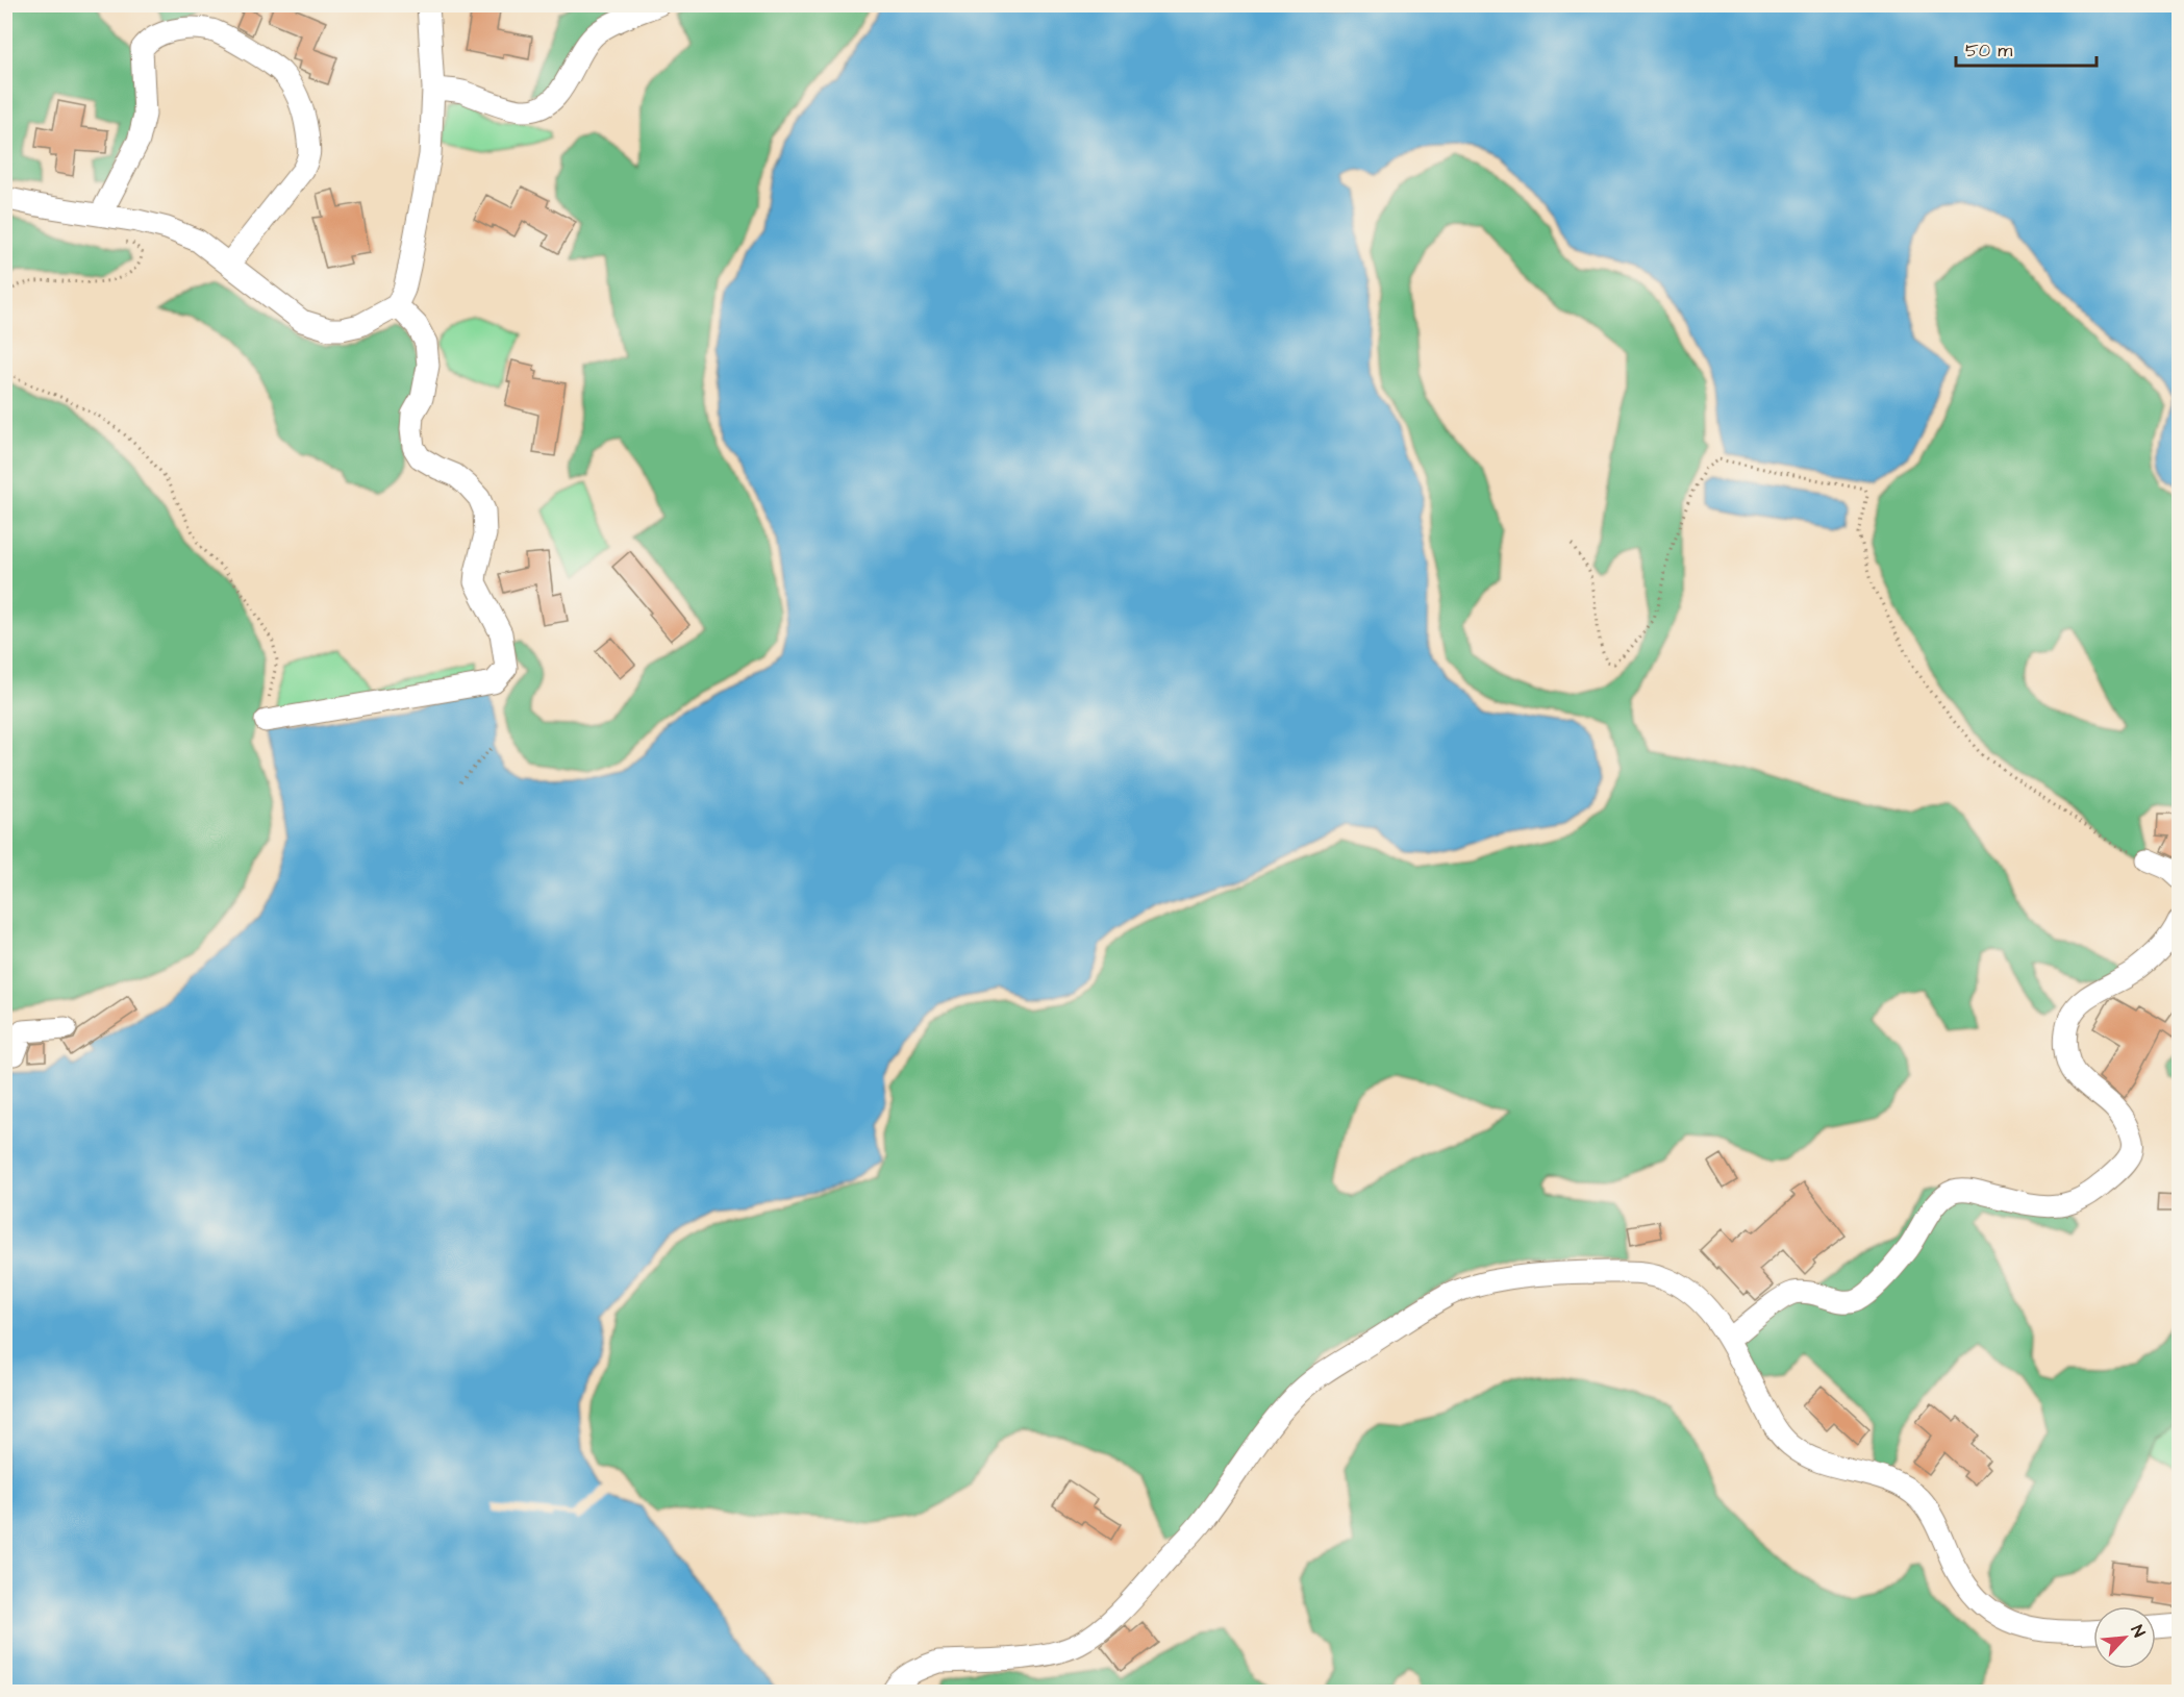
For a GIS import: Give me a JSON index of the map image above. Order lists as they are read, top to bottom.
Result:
{
  "scale_bar": "50 m",
  "north": "top right"
}
